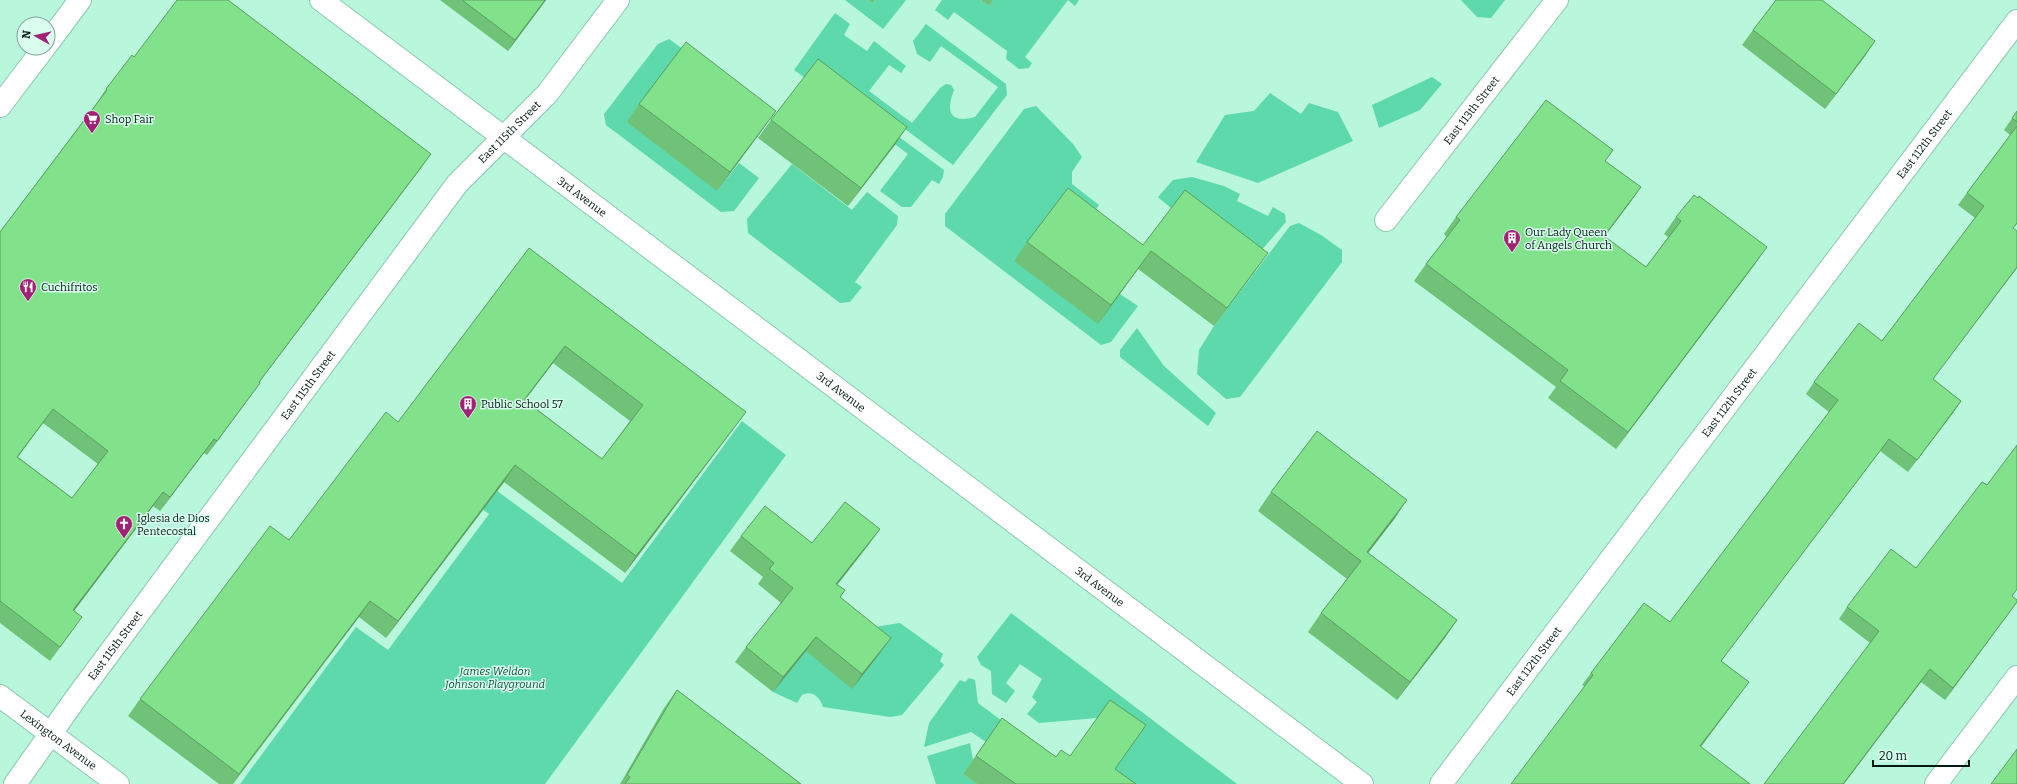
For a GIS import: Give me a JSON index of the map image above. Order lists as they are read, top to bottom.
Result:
{
  "streets": {
    "street": [
      "East 113th Street",
      "East 115th Street",
      "East 112th Street",
      "3rd Avenue",
      "Lexington Avenue"
    ]
  },
  "crossings": [
    ["East 115th Street", "3rd Avenue"],
    ["East 115th Street", "Lexington Avenue"]
  ],
  "parks": ["James Weldon Johnson Playground"],
  "places": {
    "supermarket": ["Shop Fair"],
    "building": ["Our Lady Queen of Angels Church", "Public School 57"],
    "restaurant": ["Cuchifritos"],
    "church": ["Iglesia de Dios Pentecostal"]
  },
  "scale_bar": "20 m",
  "north": "left"
}
